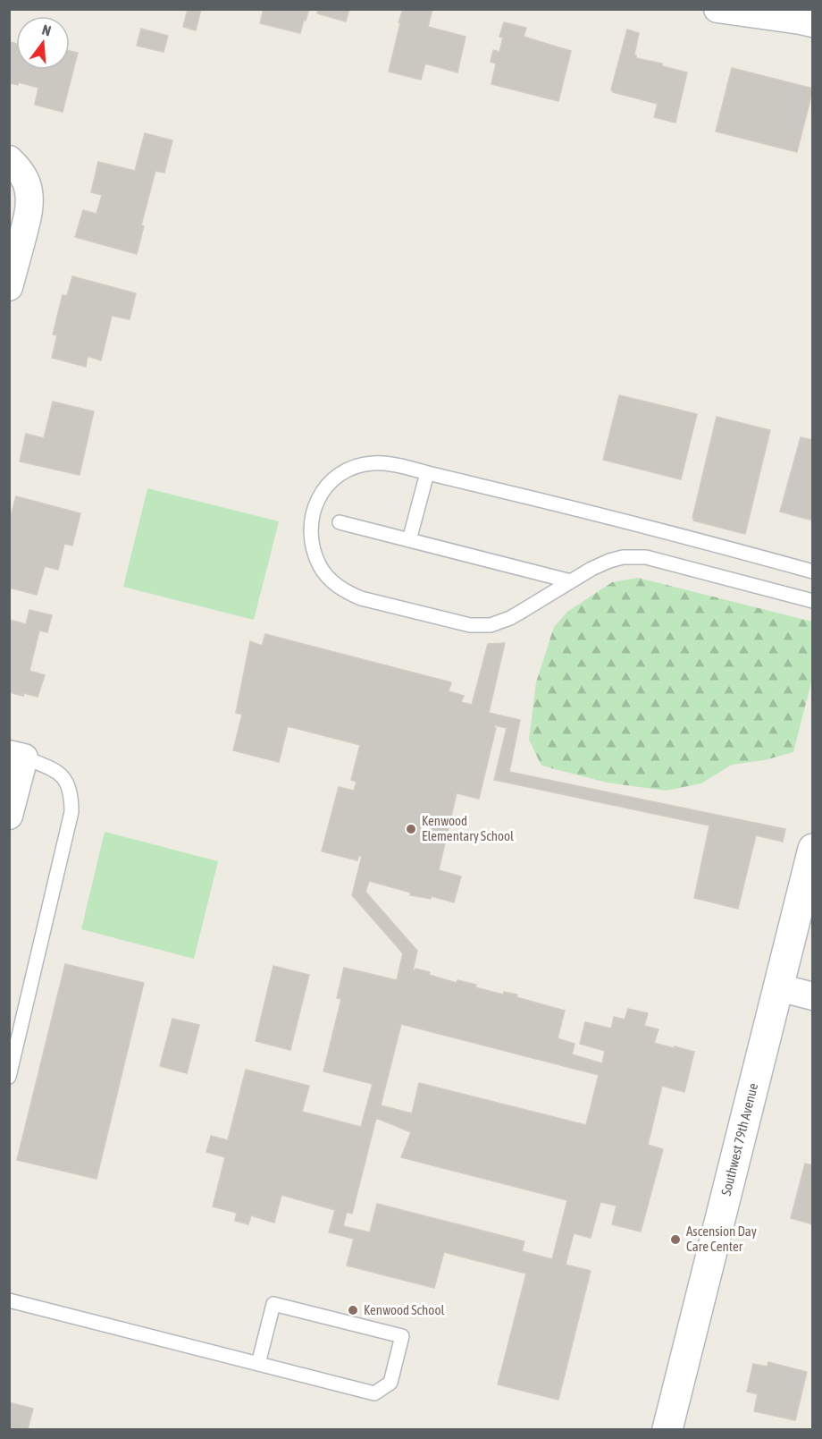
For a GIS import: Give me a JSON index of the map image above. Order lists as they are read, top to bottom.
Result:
{
  "streets": {
    "street": ["Southwest 79th Avenue"]
  },
  "places": ["Kenwood Elementary School", "Ascension Day Care Center", "Kenwood School"],
  "north": "top"
}
